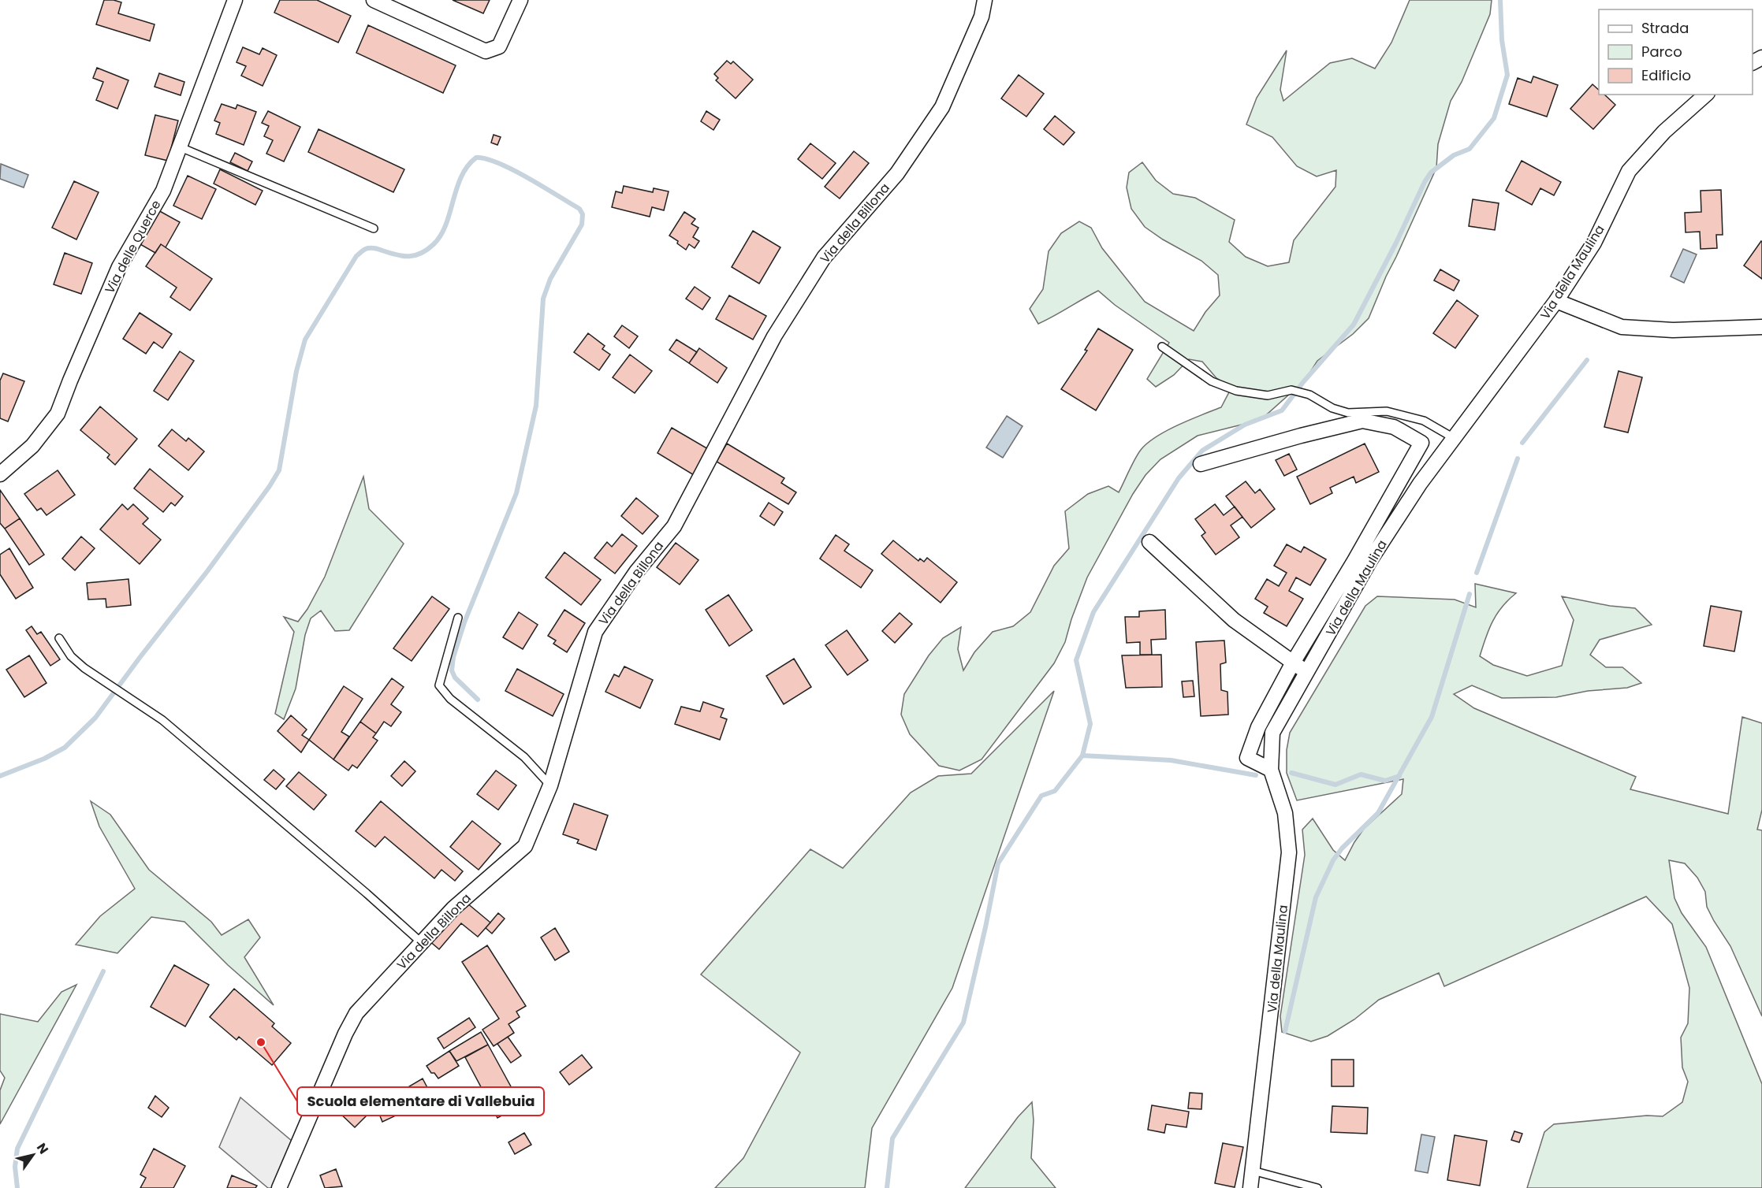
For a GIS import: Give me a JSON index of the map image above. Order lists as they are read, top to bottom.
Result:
{
  "streets": {
    "street": ["Via della Billona", "Via delle Querce", "Via della Maulina"]
  },
  "places": ["Scuola elementare di Vallebuia"],
  "legend": ["Strada", "Parco", "Edificio"],
  "north": "top right"
}
